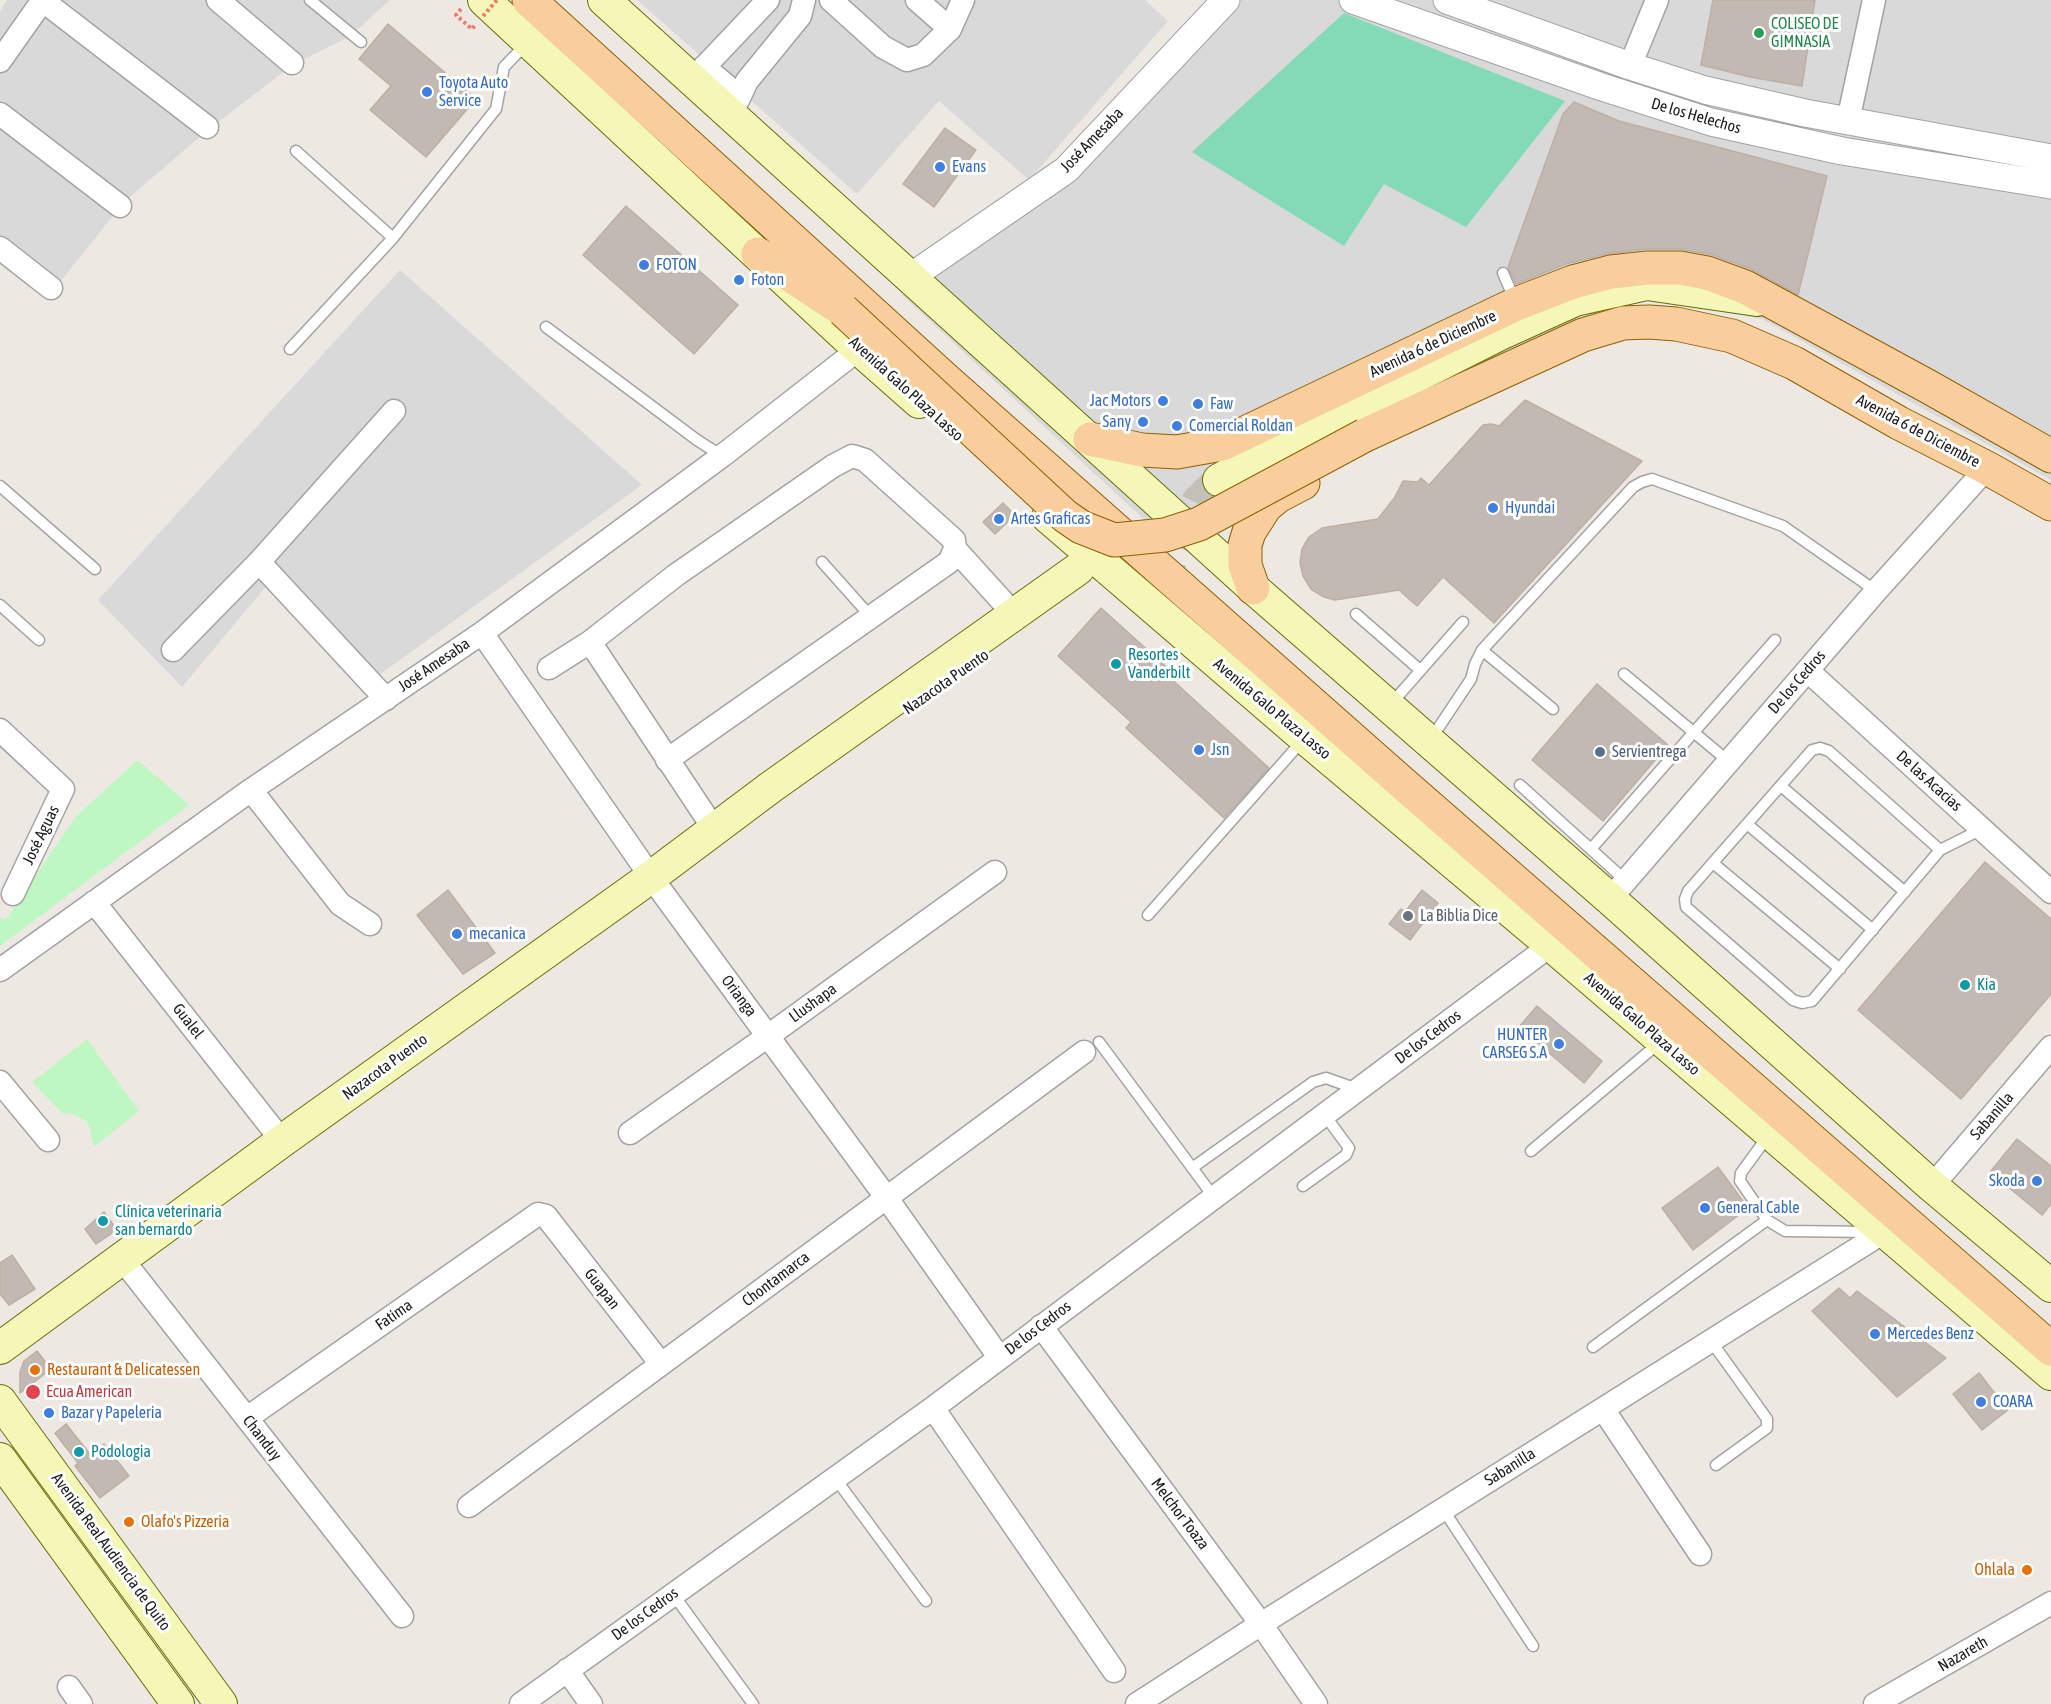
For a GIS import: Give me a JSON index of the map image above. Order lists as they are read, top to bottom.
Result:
{
  "streets": {
    "main road": [
      "Avenida 6 de Diciembre",
      "Avenida Galo Plaza Lasso",
      "Nazacota Puento",
      "Avenida Real Audiencia de Quito"
    ],
    "street": [
      "De los Helechos",
      "José Amesaba",
      "De los Cedros",
      "De las Acacias",
      "José Aguas",
      "Orianga",
      "Llushapa",
      "Gualel",
      "Sabanilla",
      "Chontamarca",
      "Guapan",
      "Fatima",
      "Chanduy",
      "Melchor Toaza",
      "Nazareth"
    ]
  },
  "crossings": [
    ["José Amesaba", "Avenida Galo Plaza Lasso"],
    ["José Amesaba", "Orianga"],
    ["José Amesaba", "Gualel"],
    ["Avenida 6 de Diciembre", "De los Cedros"],
    ["Avenida Galo Plaza Lasso", "Nazacota Puento"],
    ["Avenida Galo Plaza Lasso", "De los Cedros"],
    ["Avenida Galo Plaza Lasso", "Sabanilla"],
    ["Nazacota Puento", "Orianga"],
    ["Nazacota Puento", "Gualel"],
    ["Nazacota Puento", "Chanduy"],
    ["De los Cedros", "De las Acacias"],
    ["De los Cedros", "Orianga"],
    ["De los Cedros", "Melchor Toaza"],
    ["Orianga", "Llushapa"],
    ["Orianga", "Chontamarca"],
    ["Sabanilla", "Melchor Toaza"],
    ["Chontamarca", "Guapan"],
    ["Guapan", "Fatima"],
    ["Fatima", "Chanduy"]
  ],
  "places": [
    "COLISEO DE GIMNASIA",
    "Toyota Auto Service",
    "Evans",
    "FOTON",
    "Foton",
    "Jac Motors",
    "Faw",
    "Sany",
    "Comercial Roldan",
    "Hyundai",
    "Artes Graficas",
    "Resortes Vanderbilt",
    "Jsn",
    "Servientrega",
    "La Biblia Dice",
    "mecanica",
    "Kia",
    "HUNTER CARSEG S.A",
    "Skoda",
    "General Cable",
    "Clínica veterinaria san bernardo",
    "Mercedes Benz",
    "Restaurant & Delicatessen",
    "Ecua American",
    "COARA",
    "Bazar y Papeleria",
    "Podologia",
    "Olafo's Pizzeria",
    "Ohlala"
  ]
}
